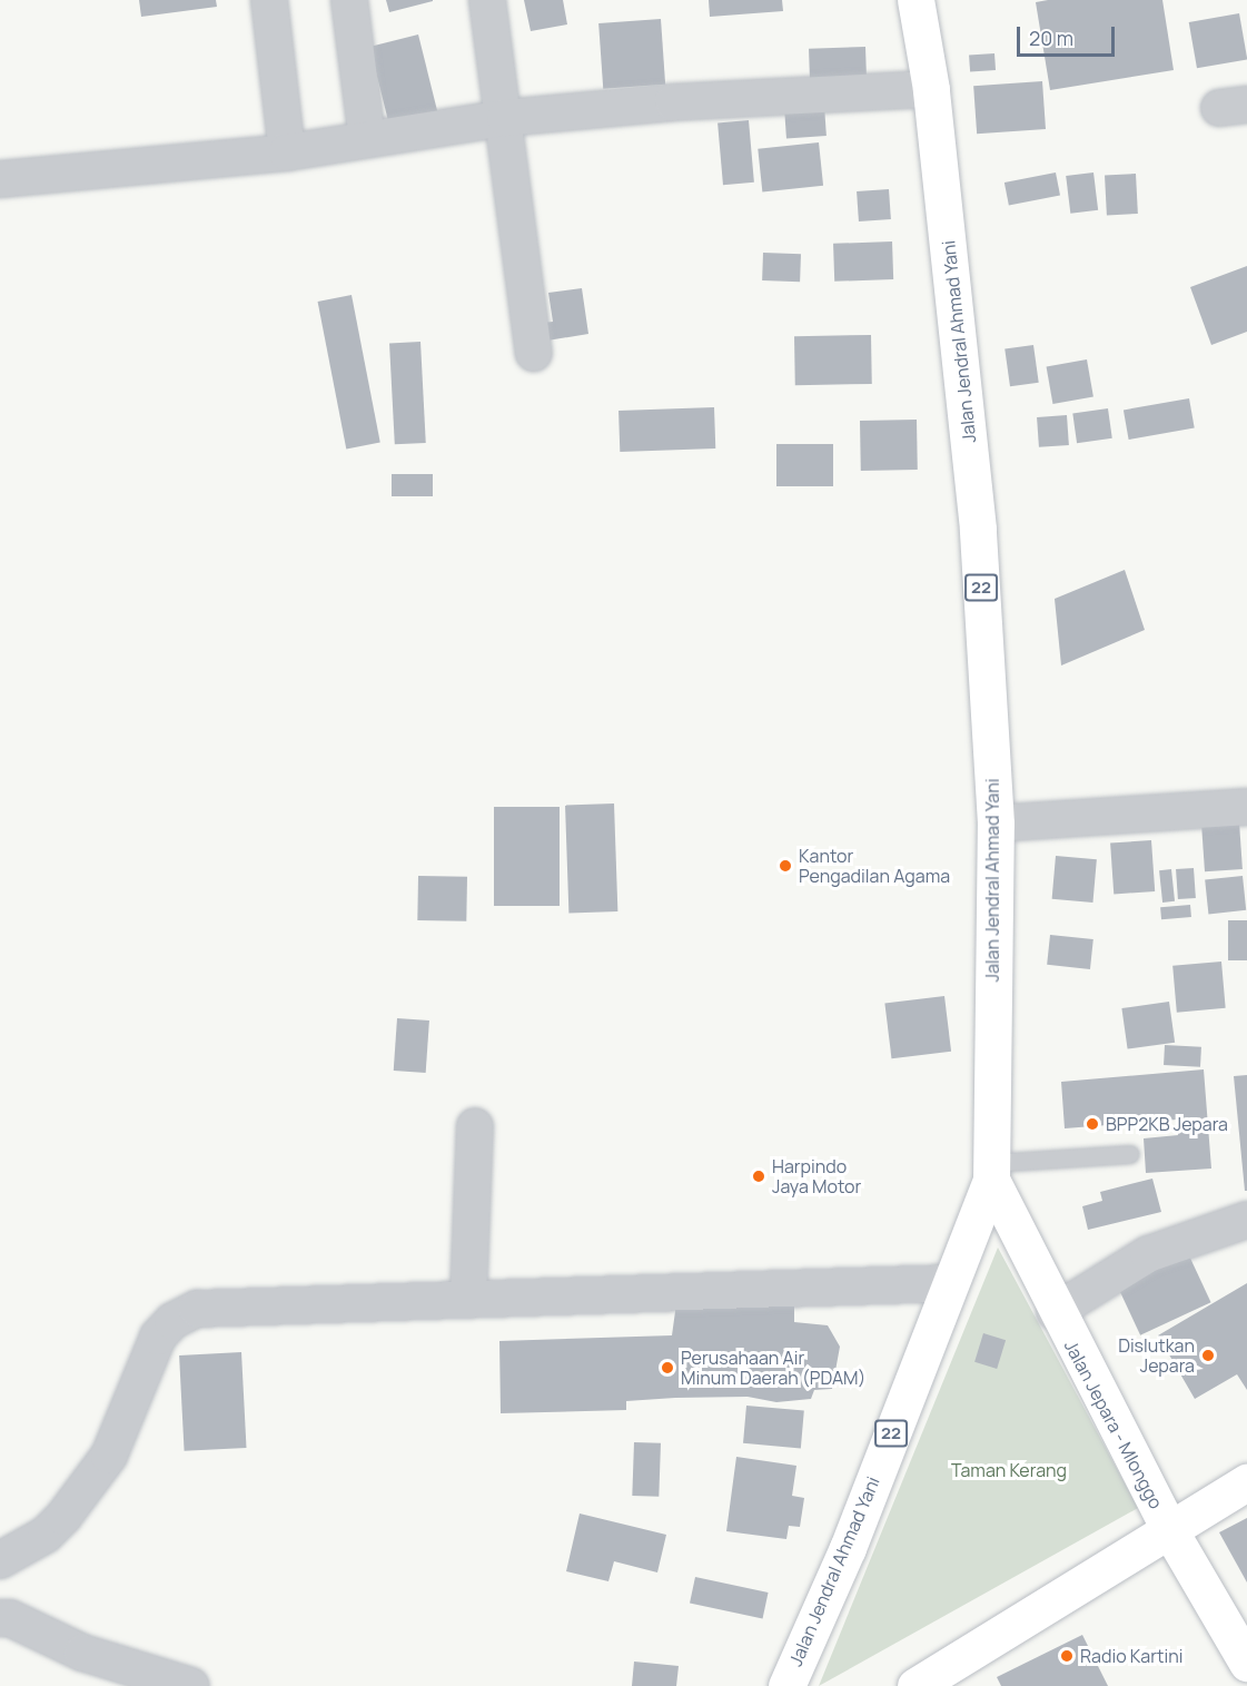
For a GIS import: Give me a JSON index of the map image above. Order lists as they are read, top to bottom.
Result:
{
  "streets": {
    "main road": ["Jalan Jendral Ahmad Yani", "22", "Jalan Jepara - Mlonggo"]
  },
  "crossings": [
    ["Jalan Jendral Ahmad Yani", "Jalan Jepara - Mlonggo"]
  ],
  "parks": ["Taman Kerang"],
  "places": [
    "Kantor Pengadilan Agama",
    "BPP2KB Jepara",
    "Harpindo Jaya Motor",
    "Dislutkan Jepara",
    "Perusahaan Air Minum Daerah (PDAM)",
    "Radio Kartini"
  ],
  "scale_bar": "20 m"
}
